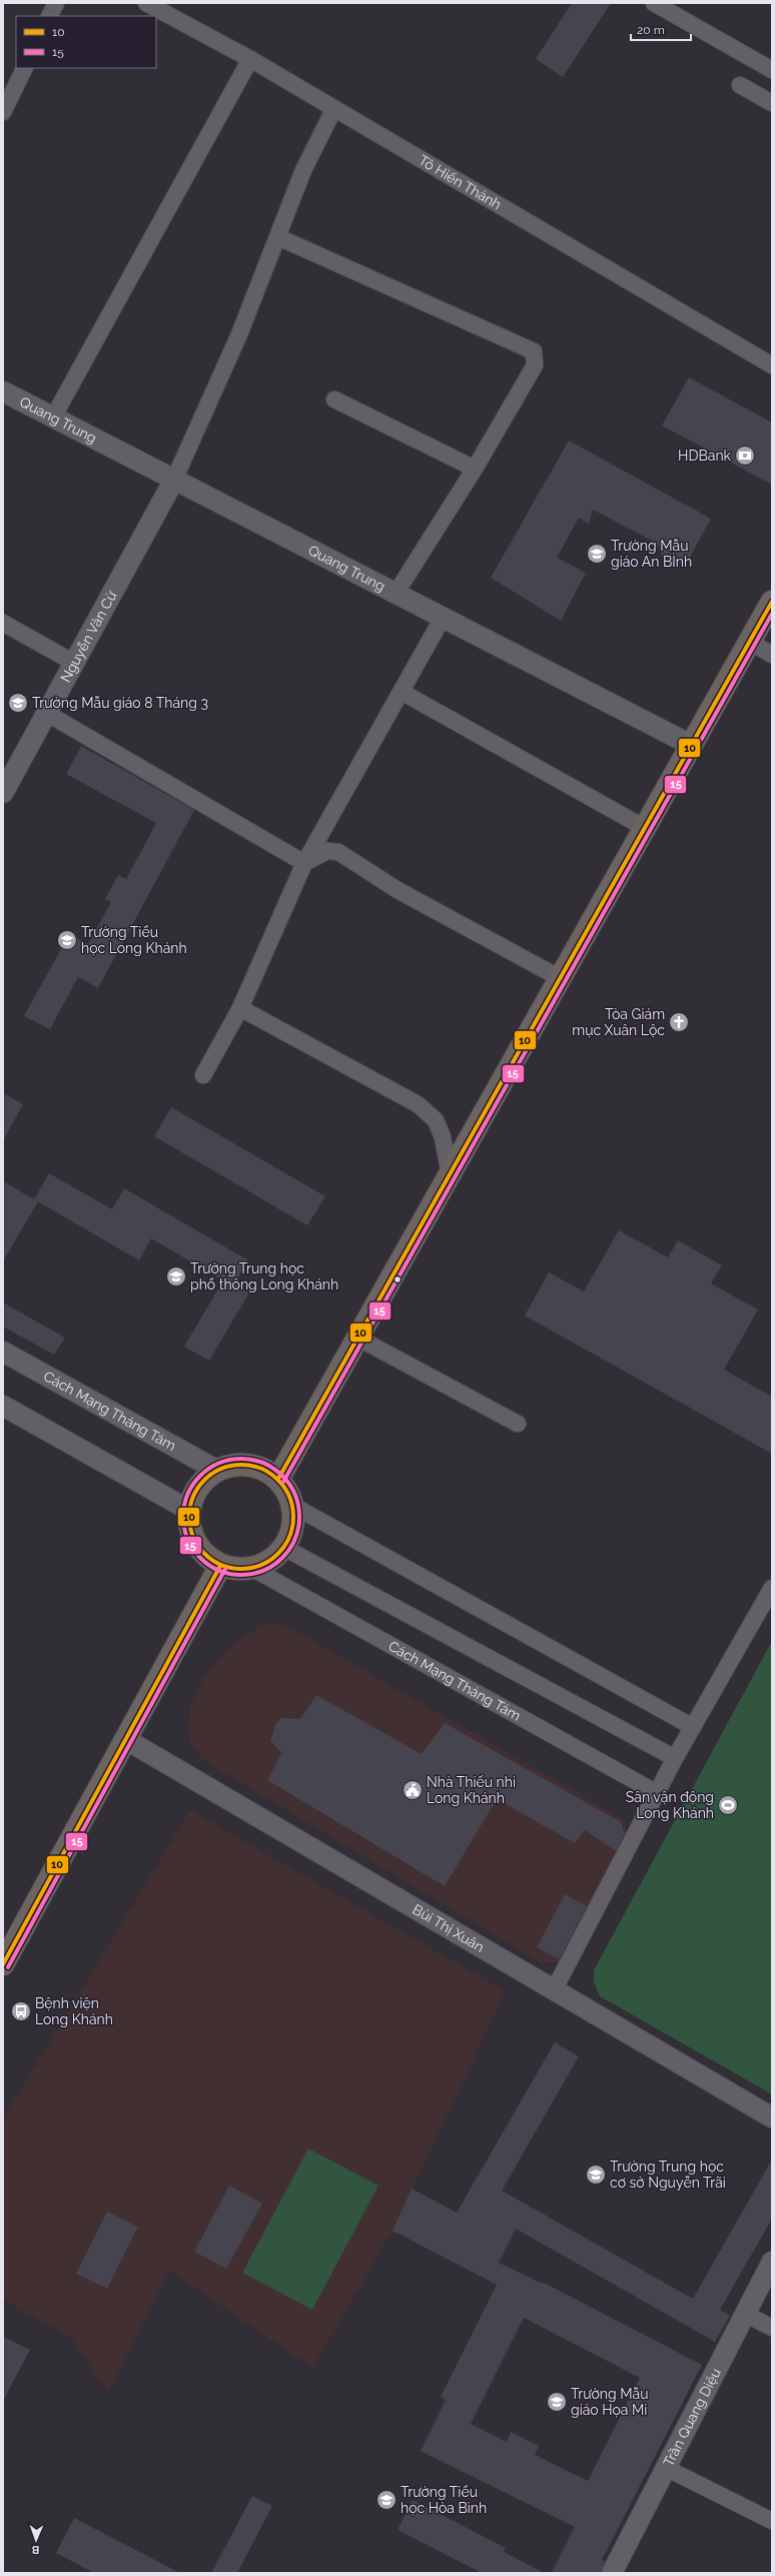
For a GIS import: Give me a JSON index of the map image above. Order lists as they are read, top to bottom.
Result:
{
  "streets": {
    "street": [
      "Tô Hiến Thành",
      "Quang Trung",
      "Nguyễn Văn Cừ",
      "Cách Mạng Tháng Tám",
      "Bùi Thị Xuân",
      "Trần Quang Diệu"
    ]
  },
  "crossings": [
    ["Quang Trung", "Nguyễn Văn Cừ"]
  ],
  "places": {
    "bank": ["HDBank"],
    "school or university": [
      "Trường Mẫu giáo An BÌnh",
      "Trường Mẫu giáo 8 Tháng 3",
      "Trường Tiểu học Long Khánh",
      "Trường Trung học phổ thông Long Khánh",
      "Trường Trung học cơ sở Nguyễn Trãi",
      "Trường Mẫu giáo Họa Mi",
      "Trường Tiểu học Hòa Bình"
    ],
    "church": ["Tòa Giám mục Xuân Lộc"],
    "public building": ["Nhà Thiếu nhi Long Khánh"],
    "sports": ["Sân vận động Long Khánh"],
    "bus stop": ["Bệnh viện Long Khánh"]
  },
  "lines": ["transit line 10", "transit line 15"],
  "legend": ["10", "15"],
  "scale_bar": "20 m",
  "north": "bottom"
}
